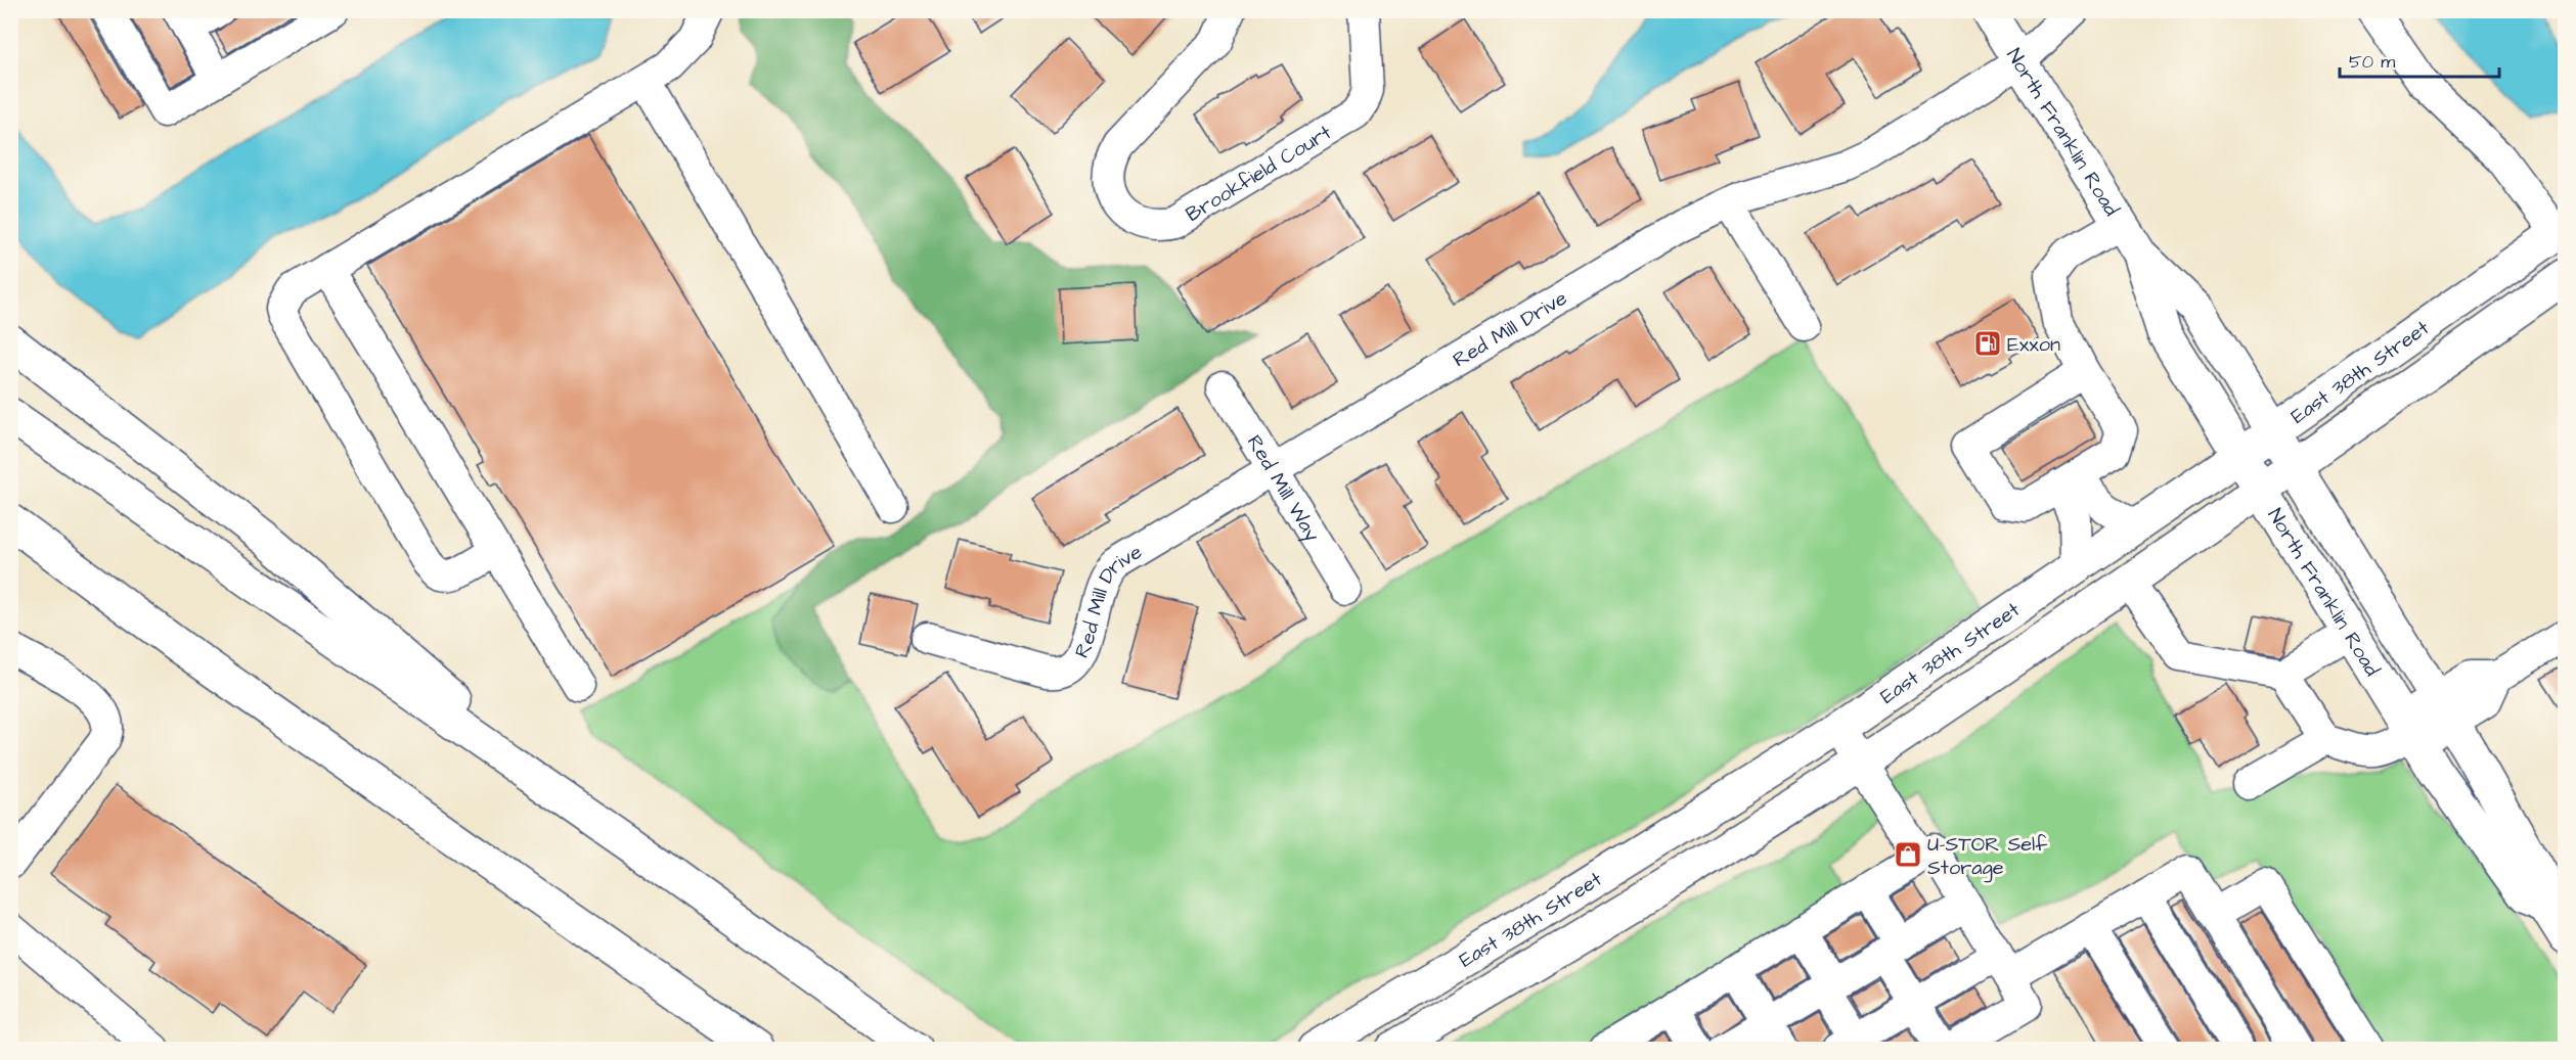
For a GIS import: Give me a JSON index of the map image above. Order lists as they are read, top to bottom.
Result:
{
  "streets": {
    "main road": ["North Franklin Road", "East 38th Street"],
    "street": ["Brookfield Court", "Red Mill Drive", "Red Mill Way"]
  },
  "crossings": [
    ["North Franklin Road", "Red Mill Drive"],
    ["North Franklin Road", "East 38th Street"],
    ["Red Mill Drive", "Red Mill Way"]
  ],
  "places": {
    "fuel station": ["Exxon"],
    "shop": ["U-STOR Self Storage"]
  },
  "scale_bar": "50 m"
}
